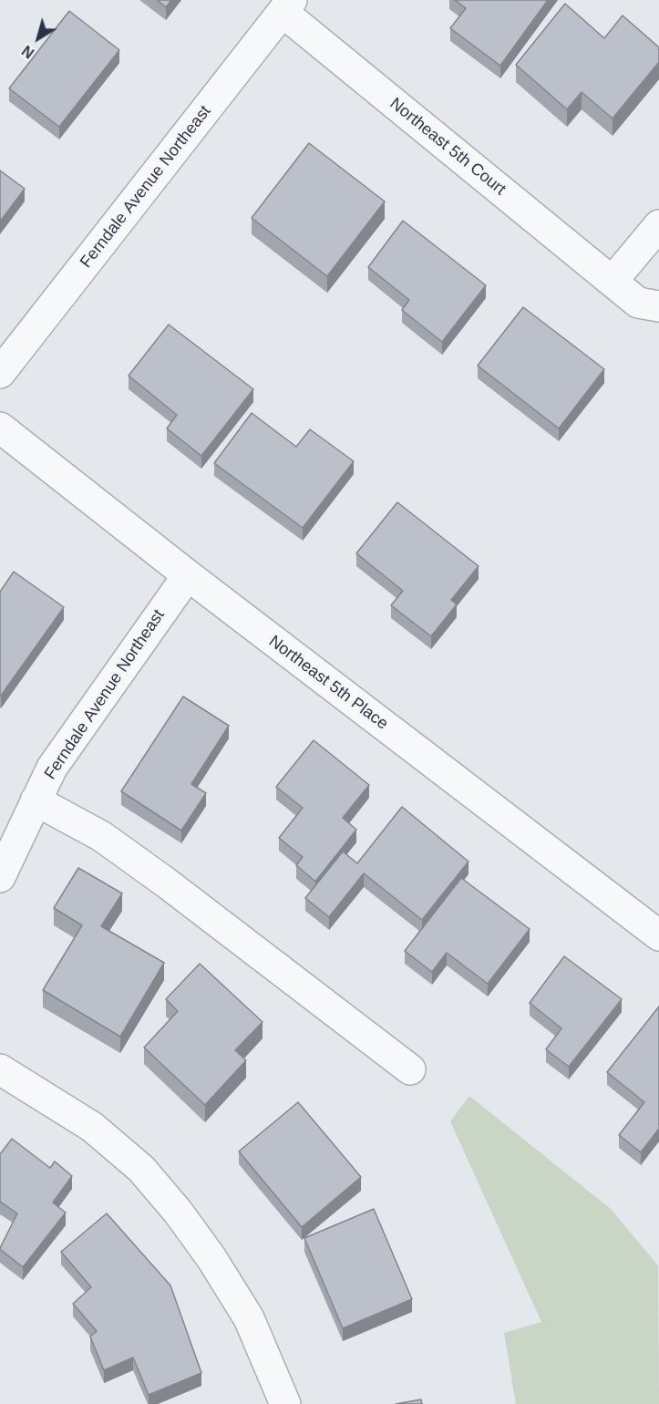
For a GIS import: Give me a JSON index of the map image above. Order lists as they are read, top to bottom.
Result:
{
  "streets": {
    "street": ["Northeast 5th Court", "Ferndale Avenue Northeast", "Northeast 5th Place"]
  },
  "crossings": [
    ["Northeast 5th Court", "Ferndale Avenue Northeast"],
    ["Ferndale Avenue Northeast", "Northeast 5th Place"]
  ],
  "north": "bottom left"
}
